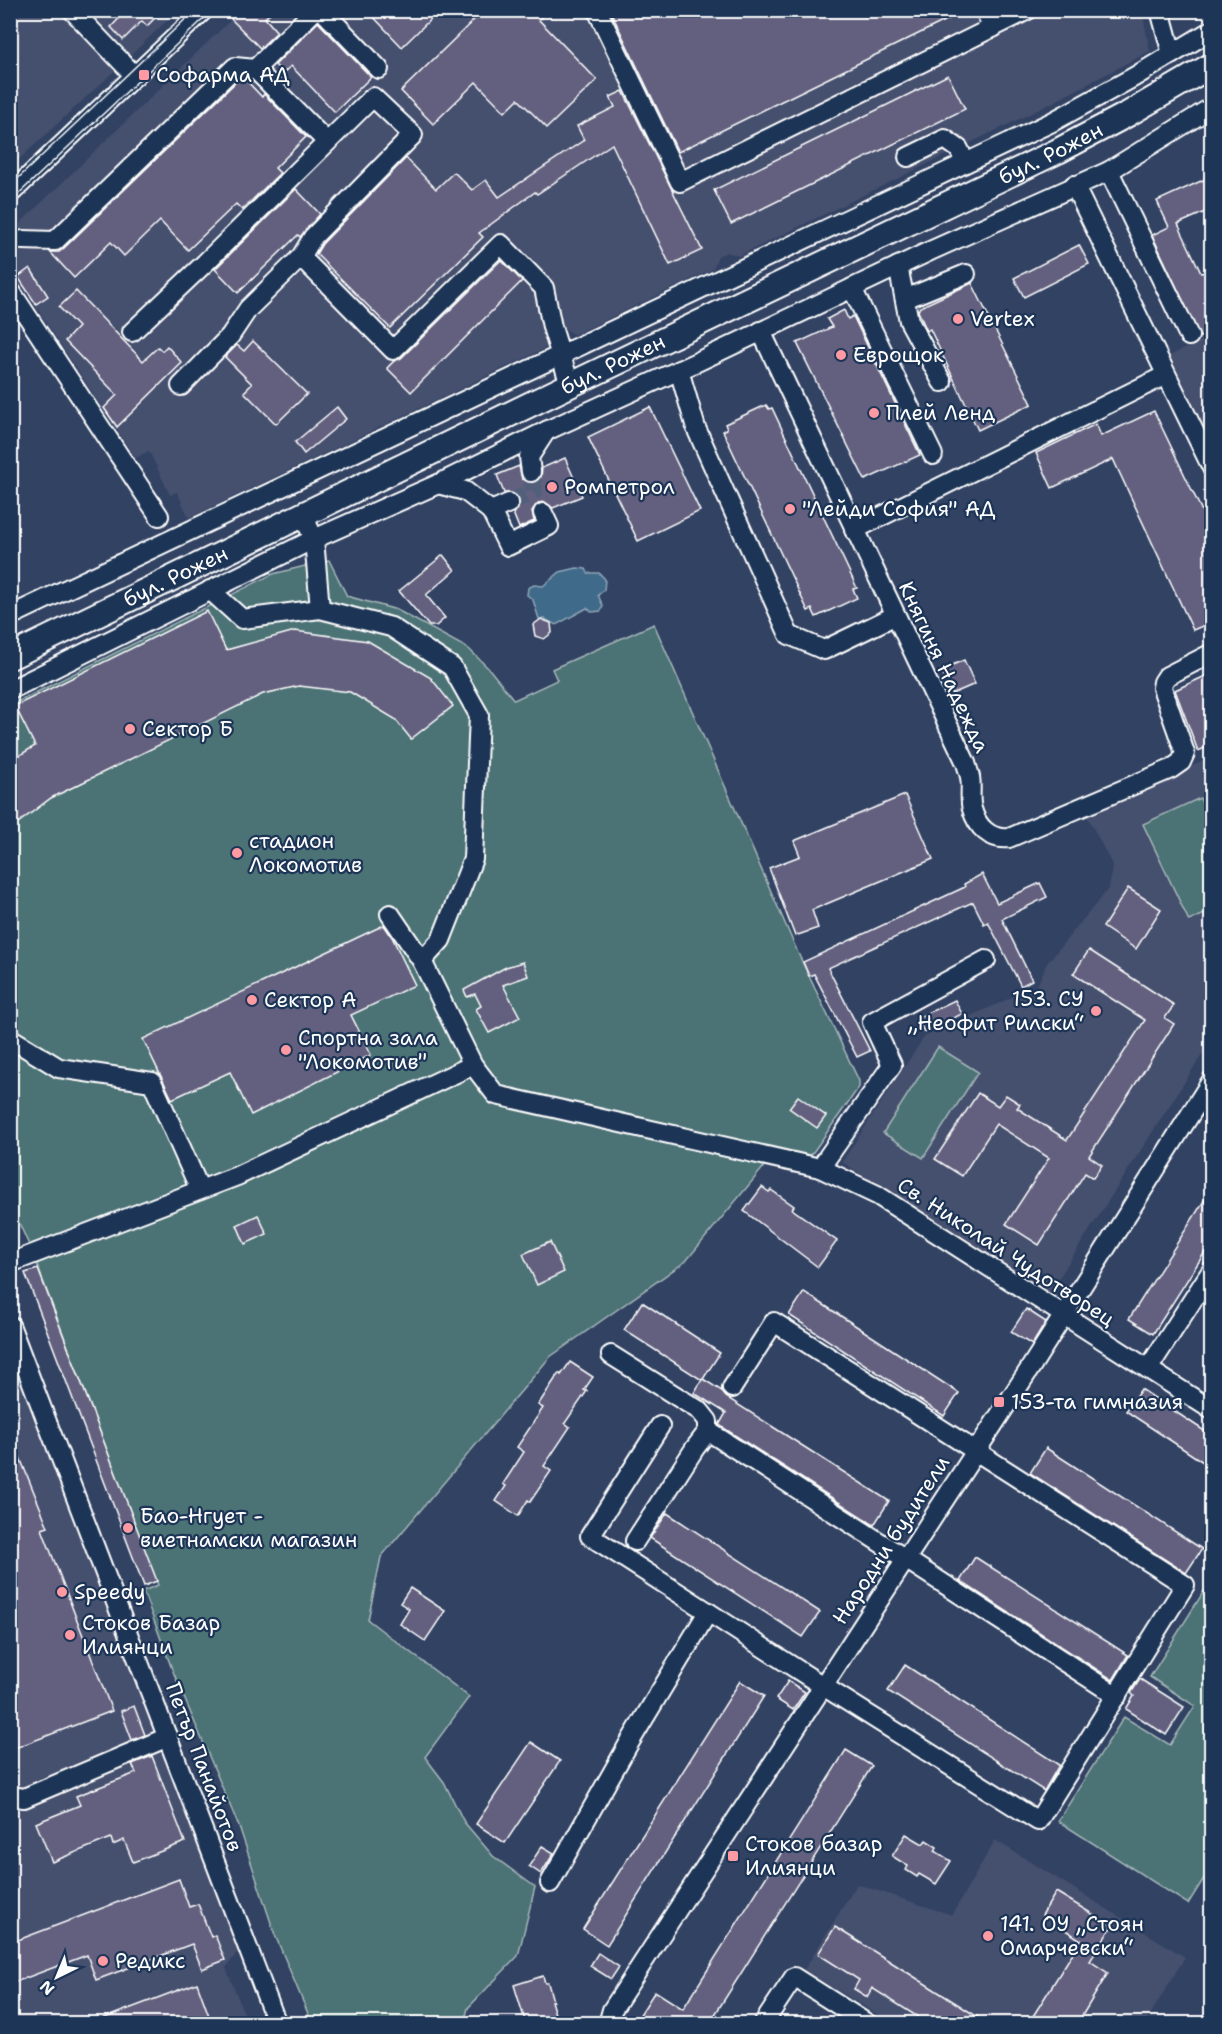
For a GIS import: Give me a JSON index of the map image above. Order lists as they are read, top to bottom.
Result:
{
  "streets": {
    "main road": ["бул. Рожен"],
    "street": [
      "Княгиня Надежда",
      "Св. Николай Чудотворец",
      "Народни будители",
      "Петър Панайотов"
    ]
  },
  "crossings": [
    ["бул. Рожен", "Княгиня Надежда"],
    ["Св. Николай Чудотворец", "Народни будители"]
  ],
  "places": {
    "transit": ["Софарма АД", "153-та гимназия", "Стоков базар Илиянци"],
    "other": [
      "Vertex",
      "Еврощок",
      "Плей Ленд",
      "Ромпетрол",
      "\"Лейди София\" АД",
      "Сектор Б",
      "стадион Локомотив",
      "Сектор А",
      "153. СУ „Неофит Рилски“",
      "Спортна зала \"Локомотив\"",
      "Бао-Нгует - виетнамски магазин",
      "Speedy",
      "Стоков Базар Илиянци",
      "141. ОУ „Стоян Омарчевски“",
      "Редикс"
    ]
  },
  "north": "bottom left"
}
